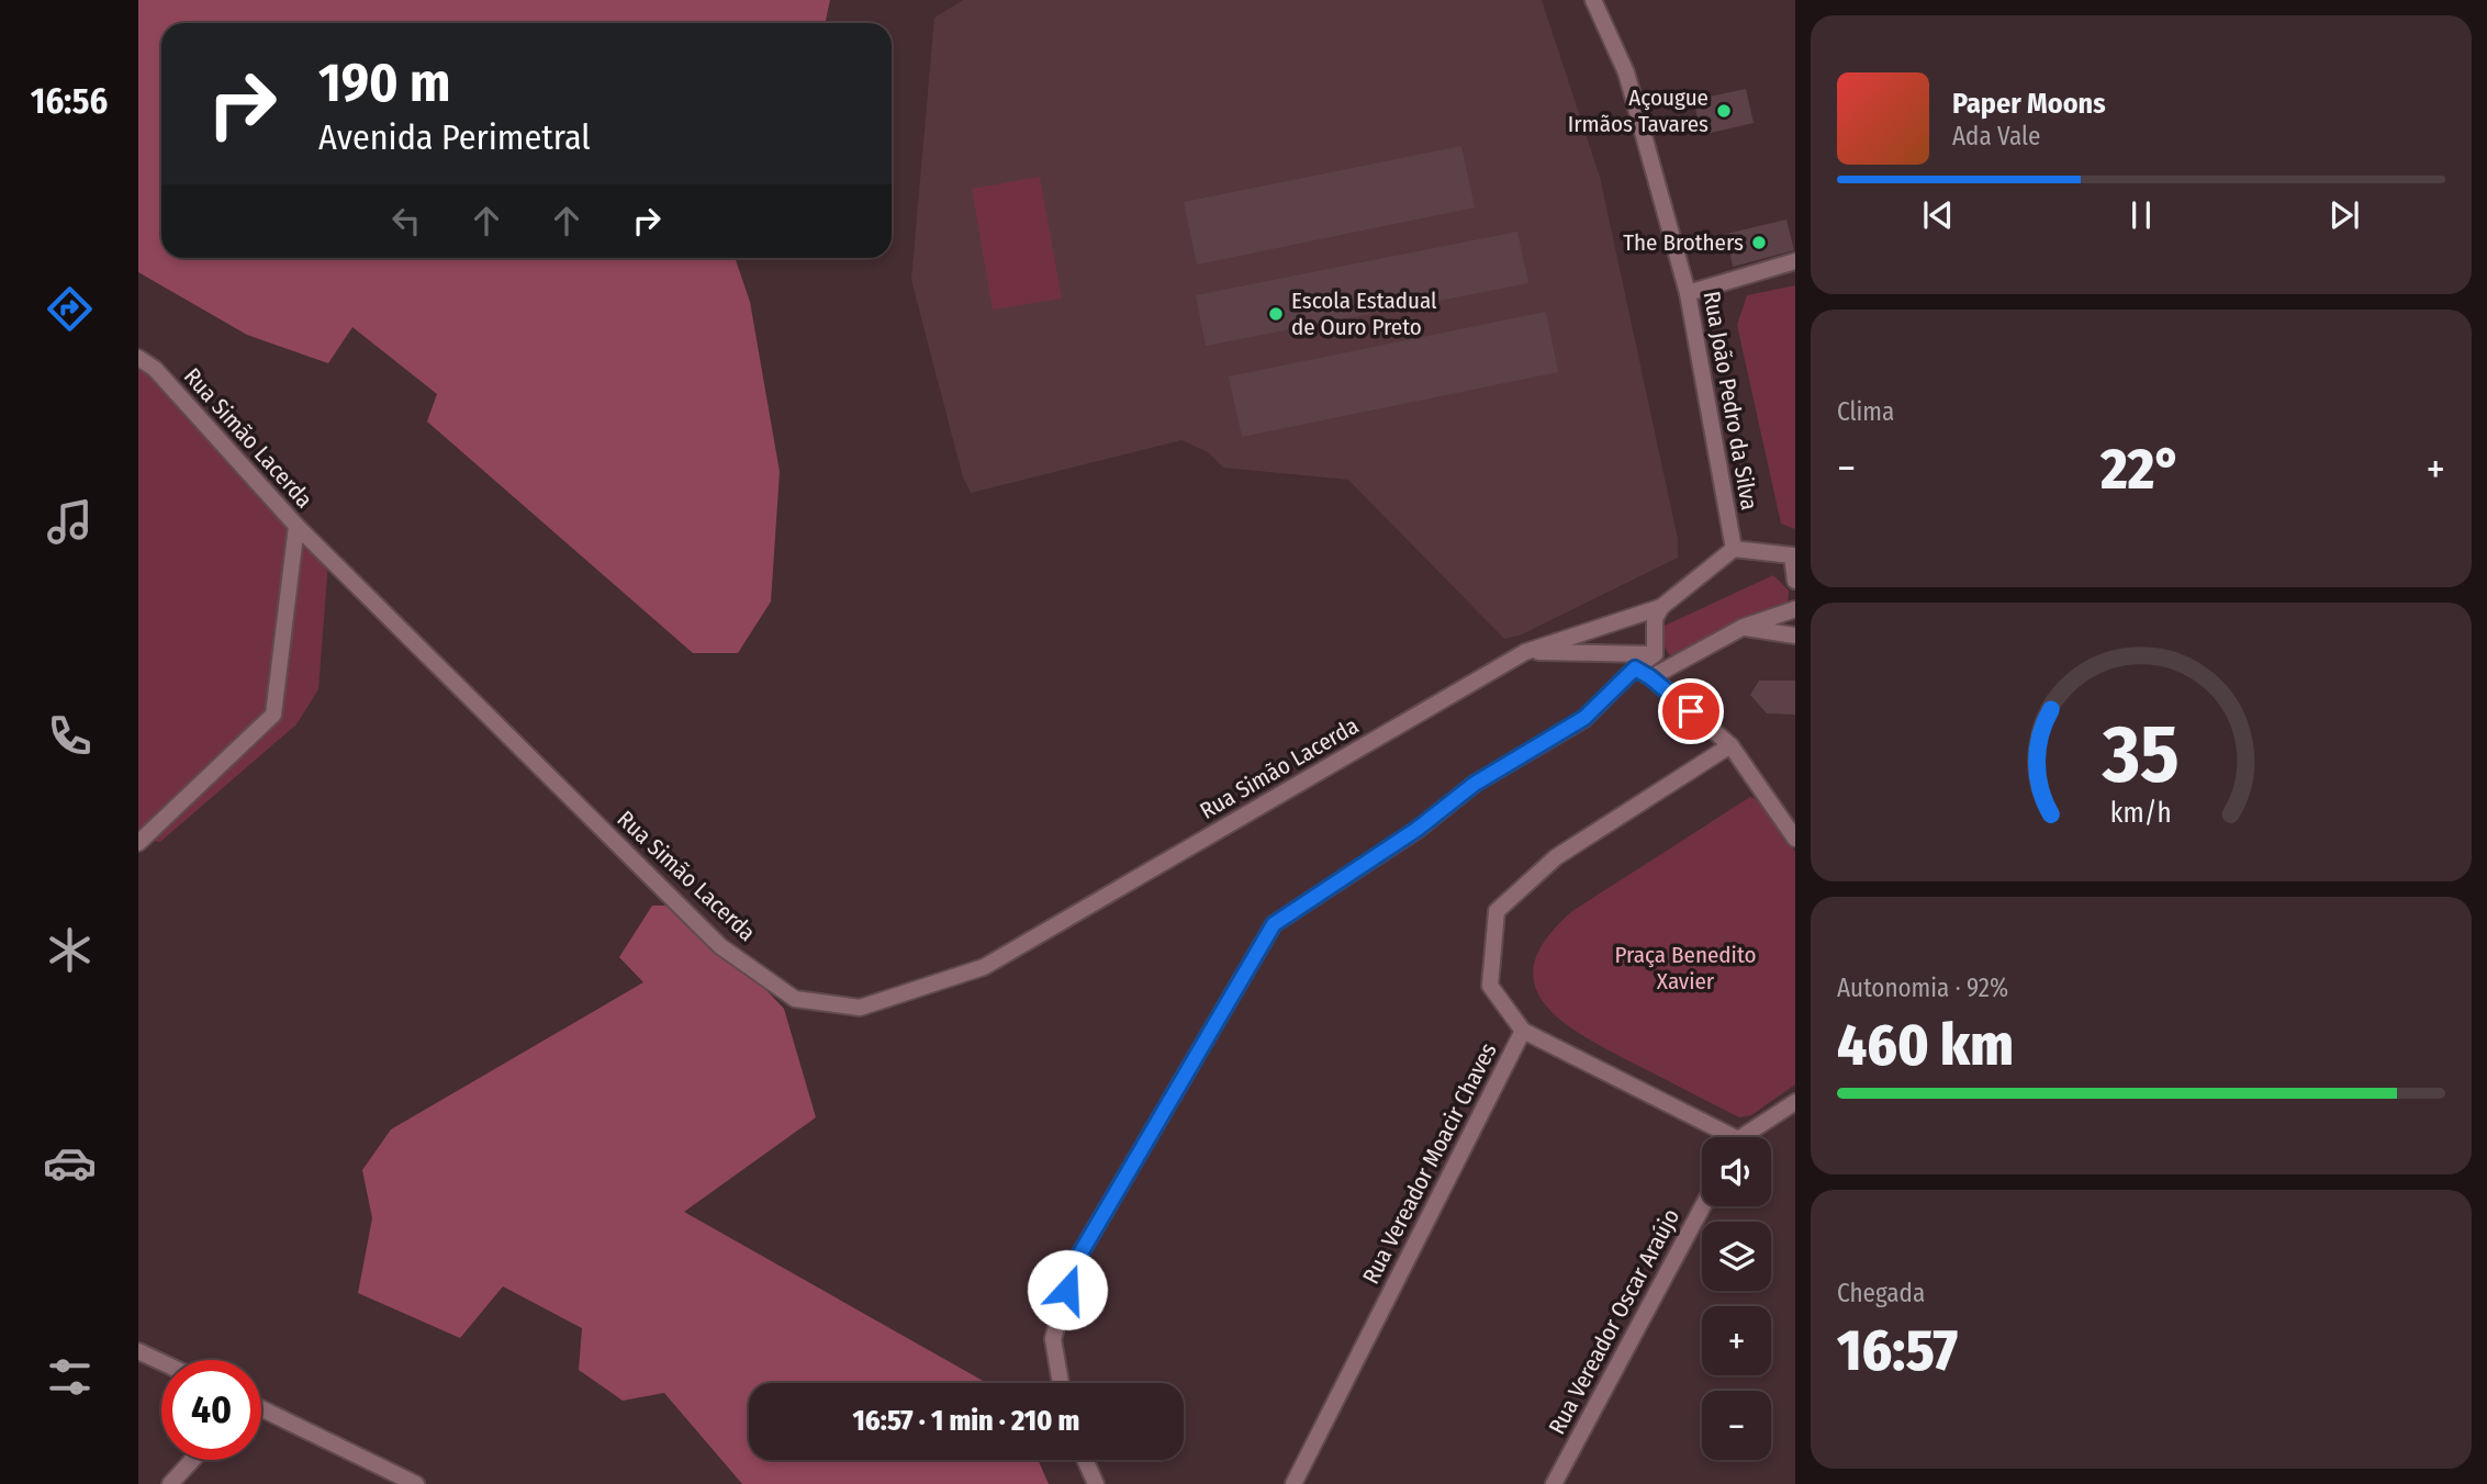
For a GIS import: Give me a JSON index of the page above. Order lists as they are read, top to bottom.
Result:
{
  "streets": {
    "street": [
      "Rua João Pedro da Silva",
      "Rua Simão Lacerda",
      "Rua Vereador Moacir Chaves",
      "Rua Vereador Oscar Araújo"
    ]
  },
  "parks": ["Praça Benedito Xavier"],
  "places": ["Açougue Irmãos Tavares", "The Brothers", "Escola Estadual de Ouro Preto"],
  "page": {
    "tabs": "16:56",
    "turn": ["190 m", "Avenida Perimetral"],
    "song": ["Paper Moons", "Ada Vale"],
    "tile": [
      "Clima",
      ["Autonomia · 92%", "460 km"],
      ["Chegada", "16:57"]
    ],
    "heat": ["−", "22°", "+"],
    "map_buttons": ["+", "−"],
    "limit": "40",
    "trip": "16:57 · 1 min · 210 m",
    "gauge": ["35", "km/h"]
  }
}
